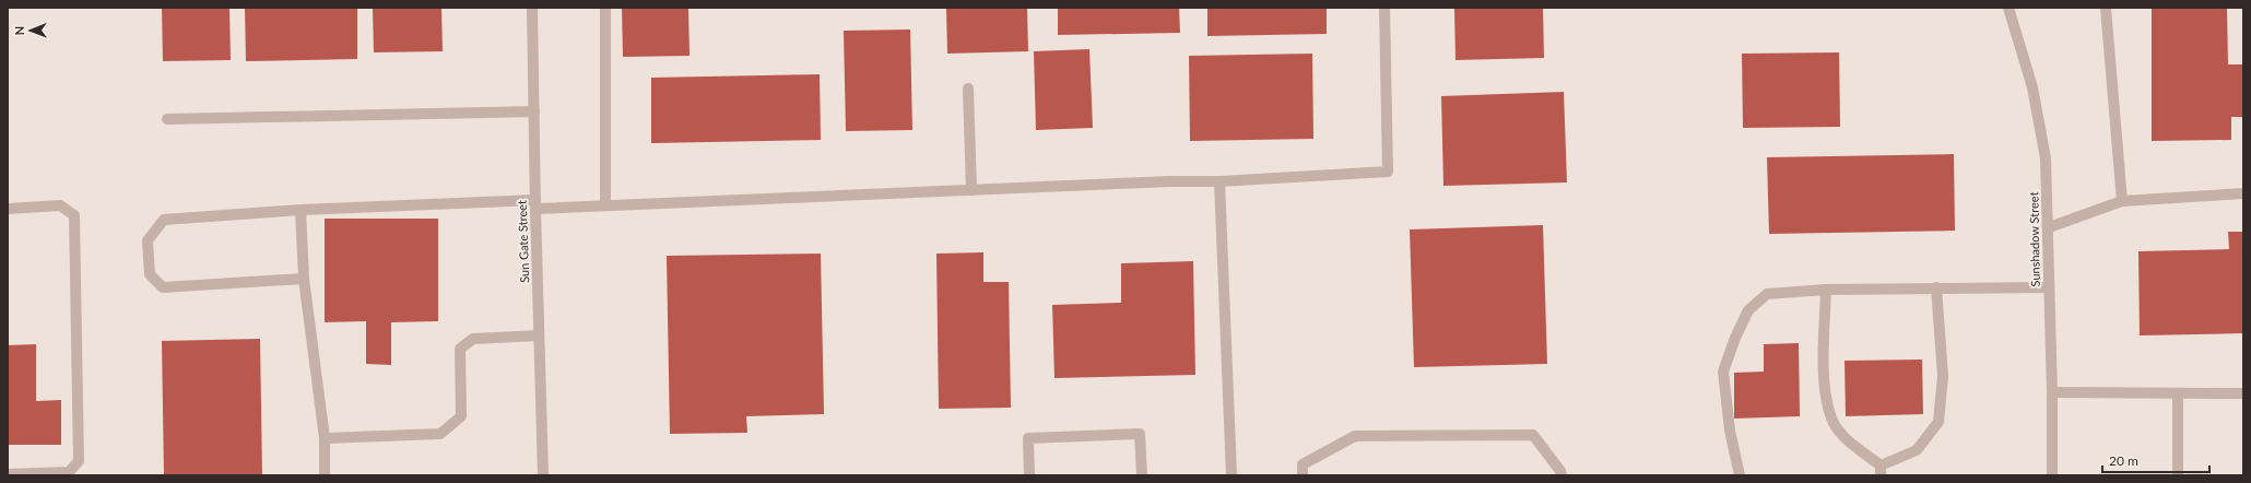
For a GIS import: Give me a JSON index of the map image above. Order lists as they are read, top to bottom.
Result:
{
  "streets": {
    "street": ["Sunshadow Street", "Sun Gate Street"]
  },
  "scale_bar": "20 m",
  "north": "left"
}
